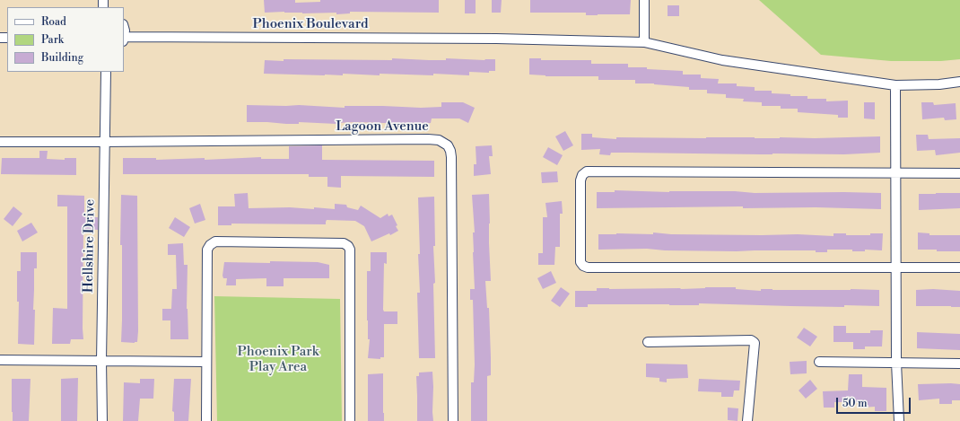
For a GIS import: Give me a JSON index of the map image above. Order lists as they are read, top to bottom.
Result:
{
  "streets": {
    "street": ["Phoenix Boulevard", "Lagoon Avenue", "Hellshire Drive"]
  },
  "crossings": [
    ["Lagoon Avenue", "Hellshire Drive"]
  ],
  "parks": ["Phoenix Park Play Area"],
  "legend": ["Road", "Park", "Building"],
  "scale_bar": "50 m"
}
